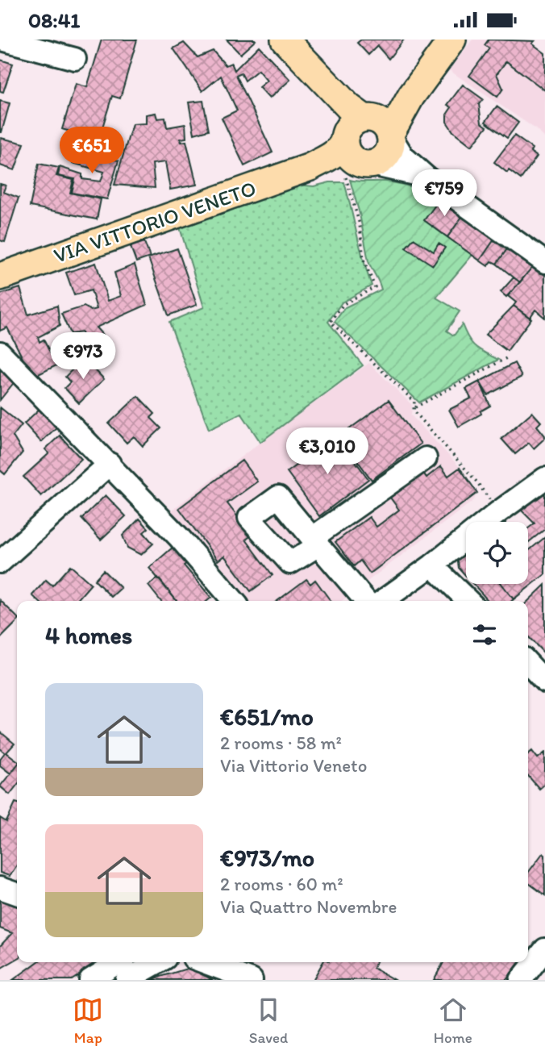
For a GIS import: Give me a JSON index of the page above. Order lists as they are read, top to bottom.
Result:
{
  "streets": {
    "main road": ["VIA VITTORIO VENETO"]
  },
  "page": {
    "status": "08:41",
    "price": [
      "€651",
      "€759",
      "€973",
      "€3,010"
    ],
    "heading": "4 homes",
    "list": [
      {
        "name": "€651/mo",
        "note": "2 rooms · 58 m² · Via Vittorio Veneto"
      },
      {
        "name": "€973/mo",
        "note": "2 rooms · 60 m² · Via Quattro Novembre"
      }
    ],
    "tabs": ["Map", "Saved", "Home"]
  }
}
